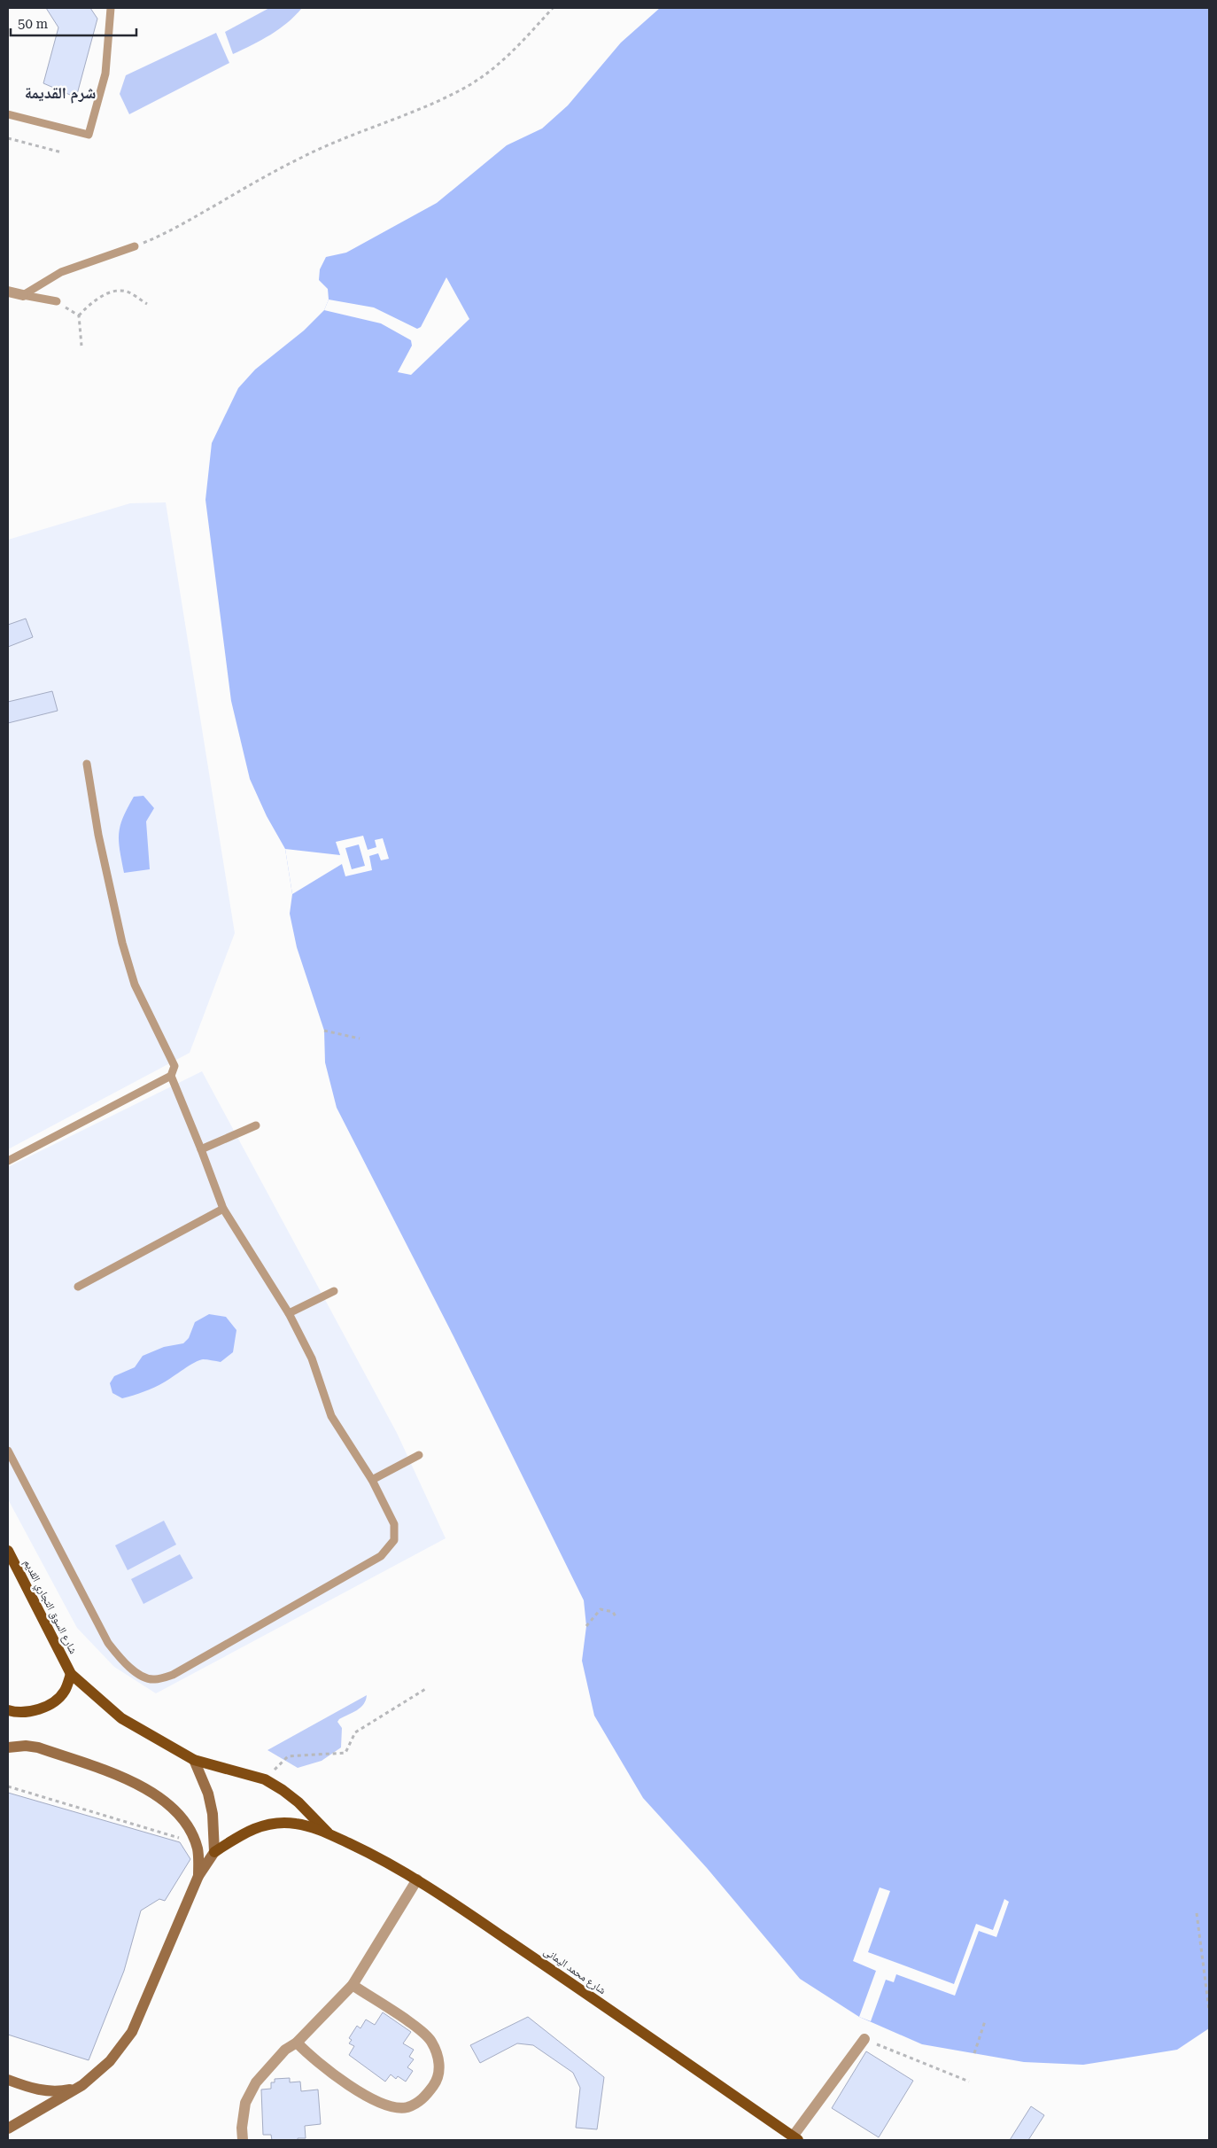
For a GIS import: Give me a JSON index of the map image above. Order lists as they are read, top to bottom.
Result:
{
  "streets": {
    "main road": ["شارع السوق التجاري القديم", "شارع محمد اليمانى"]
  },
  "crossings": [
    ["شارع السوق التجاري القديم", "شارع محمد اليمانى"]
  ],
  "districts": ["شرم القديمة"],
  "scale_bar": "50 m"
}
